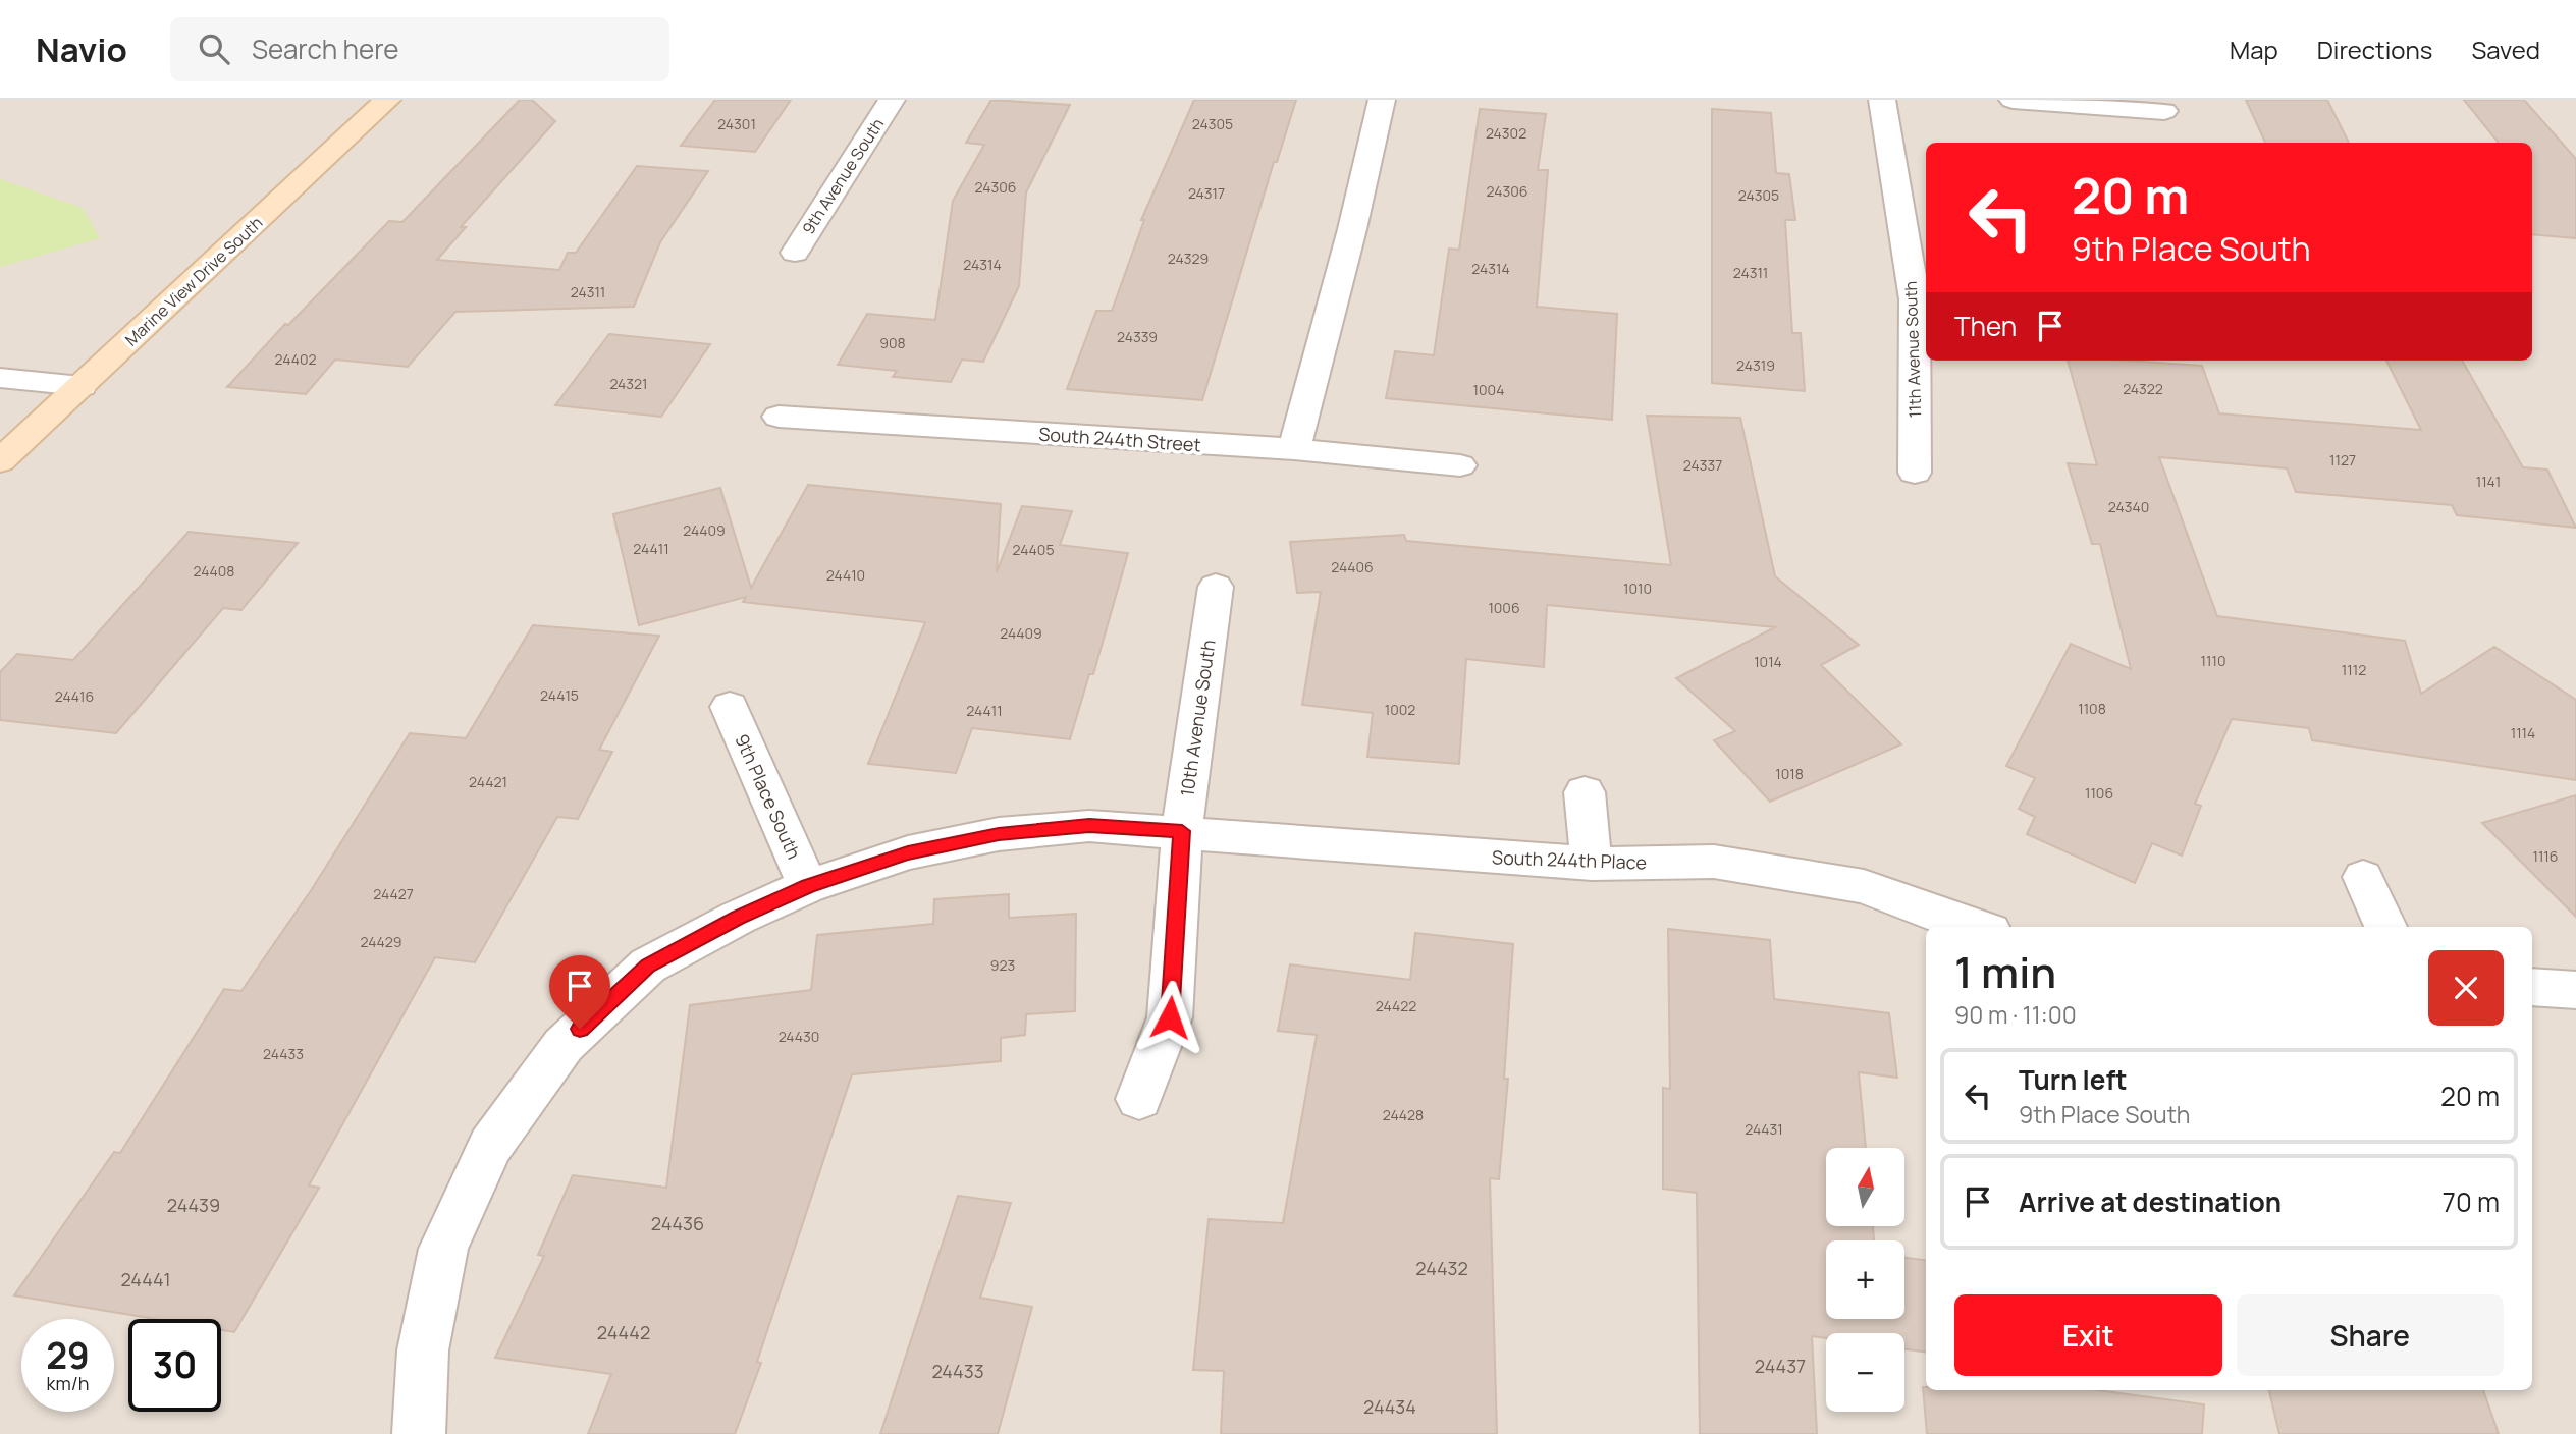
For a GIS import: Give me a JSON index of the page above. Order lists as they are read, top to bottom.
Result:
{
  "streets": {
    "main road": ["Marine View Drive South"],
    "street": [
      "9th Avenue South",
      "11th Avenue South",
      "South 244th Street",
      "10th Avenue South",
      "9th Place South",
      "South 244th Place"
    ]
  },
  "crossings": [
    ["10th Avenue South", "South 244th Place"]
  ],
  "house_numbers": [
    "24301",
    "24305",
    "24302",
    "24306",
    "24306",
    "24317",
    "24305",
    "24329",
    "24314",
    "24314",
    "24311",
    "24311",
    "24339",
    "908",
    "24402",
    "24319",
    "24321",
    "24322",
    "1004",
    "1127",
    "24337",
    "1141",
    "24340",
    "24409",
    "24411",
    "24405",
    "24406",
    "24408",
    "24410",
    "1010",
    "1006",
    "24409",
    "1110",
    "1014",
    "1112",
    "24415",
    "24416",
    "1108",
    "1002",
    "24411",
    "1114",
    "1018",
    "24421",
    "1106",
    "1116",
    "24427",
    "24429",
    "923",
    "24422",
    "24430",
    "24433",
    "24428",
    "24431",
    "24439",
    "24436",
    "24432",
    "24441",
    "24442",
    "24437",
    "24433",
    "24434"
  ],
  "north": "top",
  "page": {
    "header": "Navio",
    "search": "Search here",
    "nav": ["Map", "Directions", "Saved"],
    "turn": ["20 m", "9th Place South"],
    "then": "Then",
    "heading": ["1 min", "90 m · 11:00"],
    "list": [
      {
        "name": "Turn left",
        "note": "9th Place South",
        "value": "20 m"
      },
      {
        "name": "Arrive at destination",
        "value": "70 m"
      }
    ],
    "map_buttons": ["+", "−"],
    "buttons": ["Exit", "Share"],
    "speed": "29 km/h",
    "limit": "30"
  }
}
